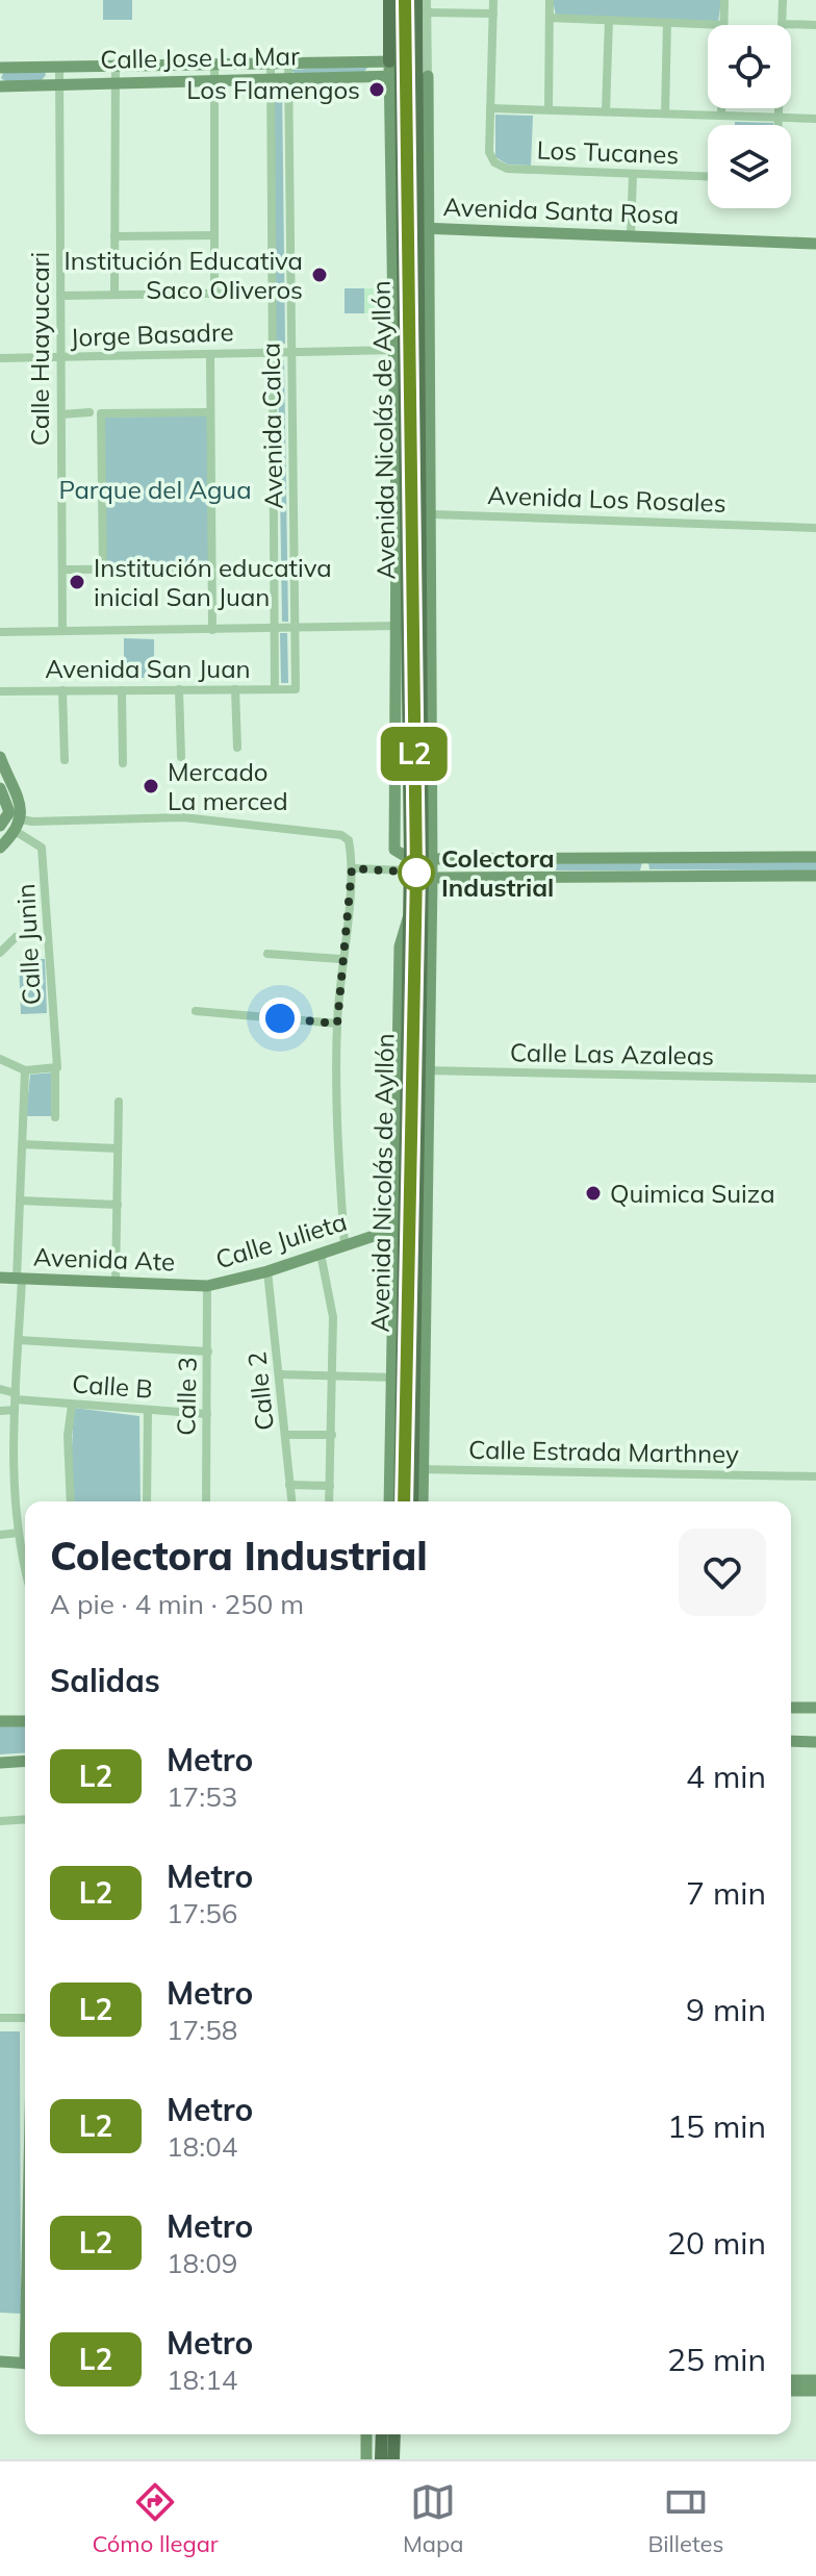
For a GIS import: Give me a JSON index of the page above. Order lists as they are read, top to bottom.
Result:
{
  "streets": {
    "main road": [
      "Calle Jose La Mar",
      "Avenida Santa Rosa",
      "Avenida Nicolás de Ayllón",
      "Calle Julieta",
      "Avenida Ate"
    ],
    "street": [
      "Los Tucanes",
      "Jorge Basadre",
      "Calle Huayuccari",
      "Avenida Calca",
      "Avenida Los Rosales",
      "Avenida San Juan",
      "Calle Junin",
      "Calle Las Azaleas",
      "Calle B",
      "Calle 2",
      "Calle 3",
      "Calle Estrada Marthney"
    ]
  },
  "crossings": [
    ["Calle Jose La Mar", "Calle Huayuccari"],
    ["Calle Jose La Mar", "Avenida Calca"],
    ["Calle Jose La Mar", "Avenida Nicolás de Ayllón"],
    ["Avenida Santa Rosa", "Avenida Nicolás de Ayllón"],
    ["Jorge Basadre", "Calle Huayuccari"],
    ["Jorge Basadre", "Avenida Calca"],
    ["Jorge Basadre", "Avenida Nicolás de Ayllón"],
    ["Avenida Calca", "Avenida San Juan"],
    ["Avenida Nicolás de Ayllón", "Avenida Los Rosales"],
    ["Avenida Nicolás de Ayllón", "Calle Las Azaleas"],
    ["Avenida Nicolás de Ayllón", "Calle Julieta"],
    ["Avenida Nicolás de Ayllón", "Calle Estrada Marthney"],
    ["Calle Julieta", "Avenida Ate"],
    ["Calle Julieta", "Calle 2"],
    ["Calle Julieta", "Calle 3"],
    ["Avenida Ate", "Calle 3"],
    ["Calle B", "Calle 3"]
  ],
  "parks": ["Parque del Agua"],
  "places": [
    "Los Flamengos",
    "Institución Educativa Saco Oliveros",
    "Institución educativa inicial San Juan",
    "Mercado La merced",
    "Colectora Industrial",
    "Quimica Suiza"
  ],
  "lines": ["metro line L2"],
  "page": {
    "on_map": "L2",
    "heading": [
      ["Colectora Industrial", "A pie · 4 min · 250 m"],
      "Salidas"
    ],
    "list": [
      {
        "mark": "L2",
        "name": "Metro",
        "note": "17:53",
        "value": "4 min"
      },
      {
        "mark": "L2",
        "name": "Metro",
        "note": "17:56",
        "value": "7 min"
      },
      {
        "mark": "L2",
        "name": "Metro",
        "note": "17:58",
        "value": "9 min"
      },
      {
        "mark": "L2",
        "name": "Metro",
        "note": "18:04",
        "value": "15 min"
      },
      {
        "mark": "L2",
        "name": "Metro",
        "note": "18:09",
        "value": "20 min"
      },
      {
        "mark": "L2",
        "name": "Metro",
        "note": "18:14",
        "value": "25 min"
      }
    ],
    "tabs": ["Cómo llegar", "Mapa", "Billetes"]
  }
}
